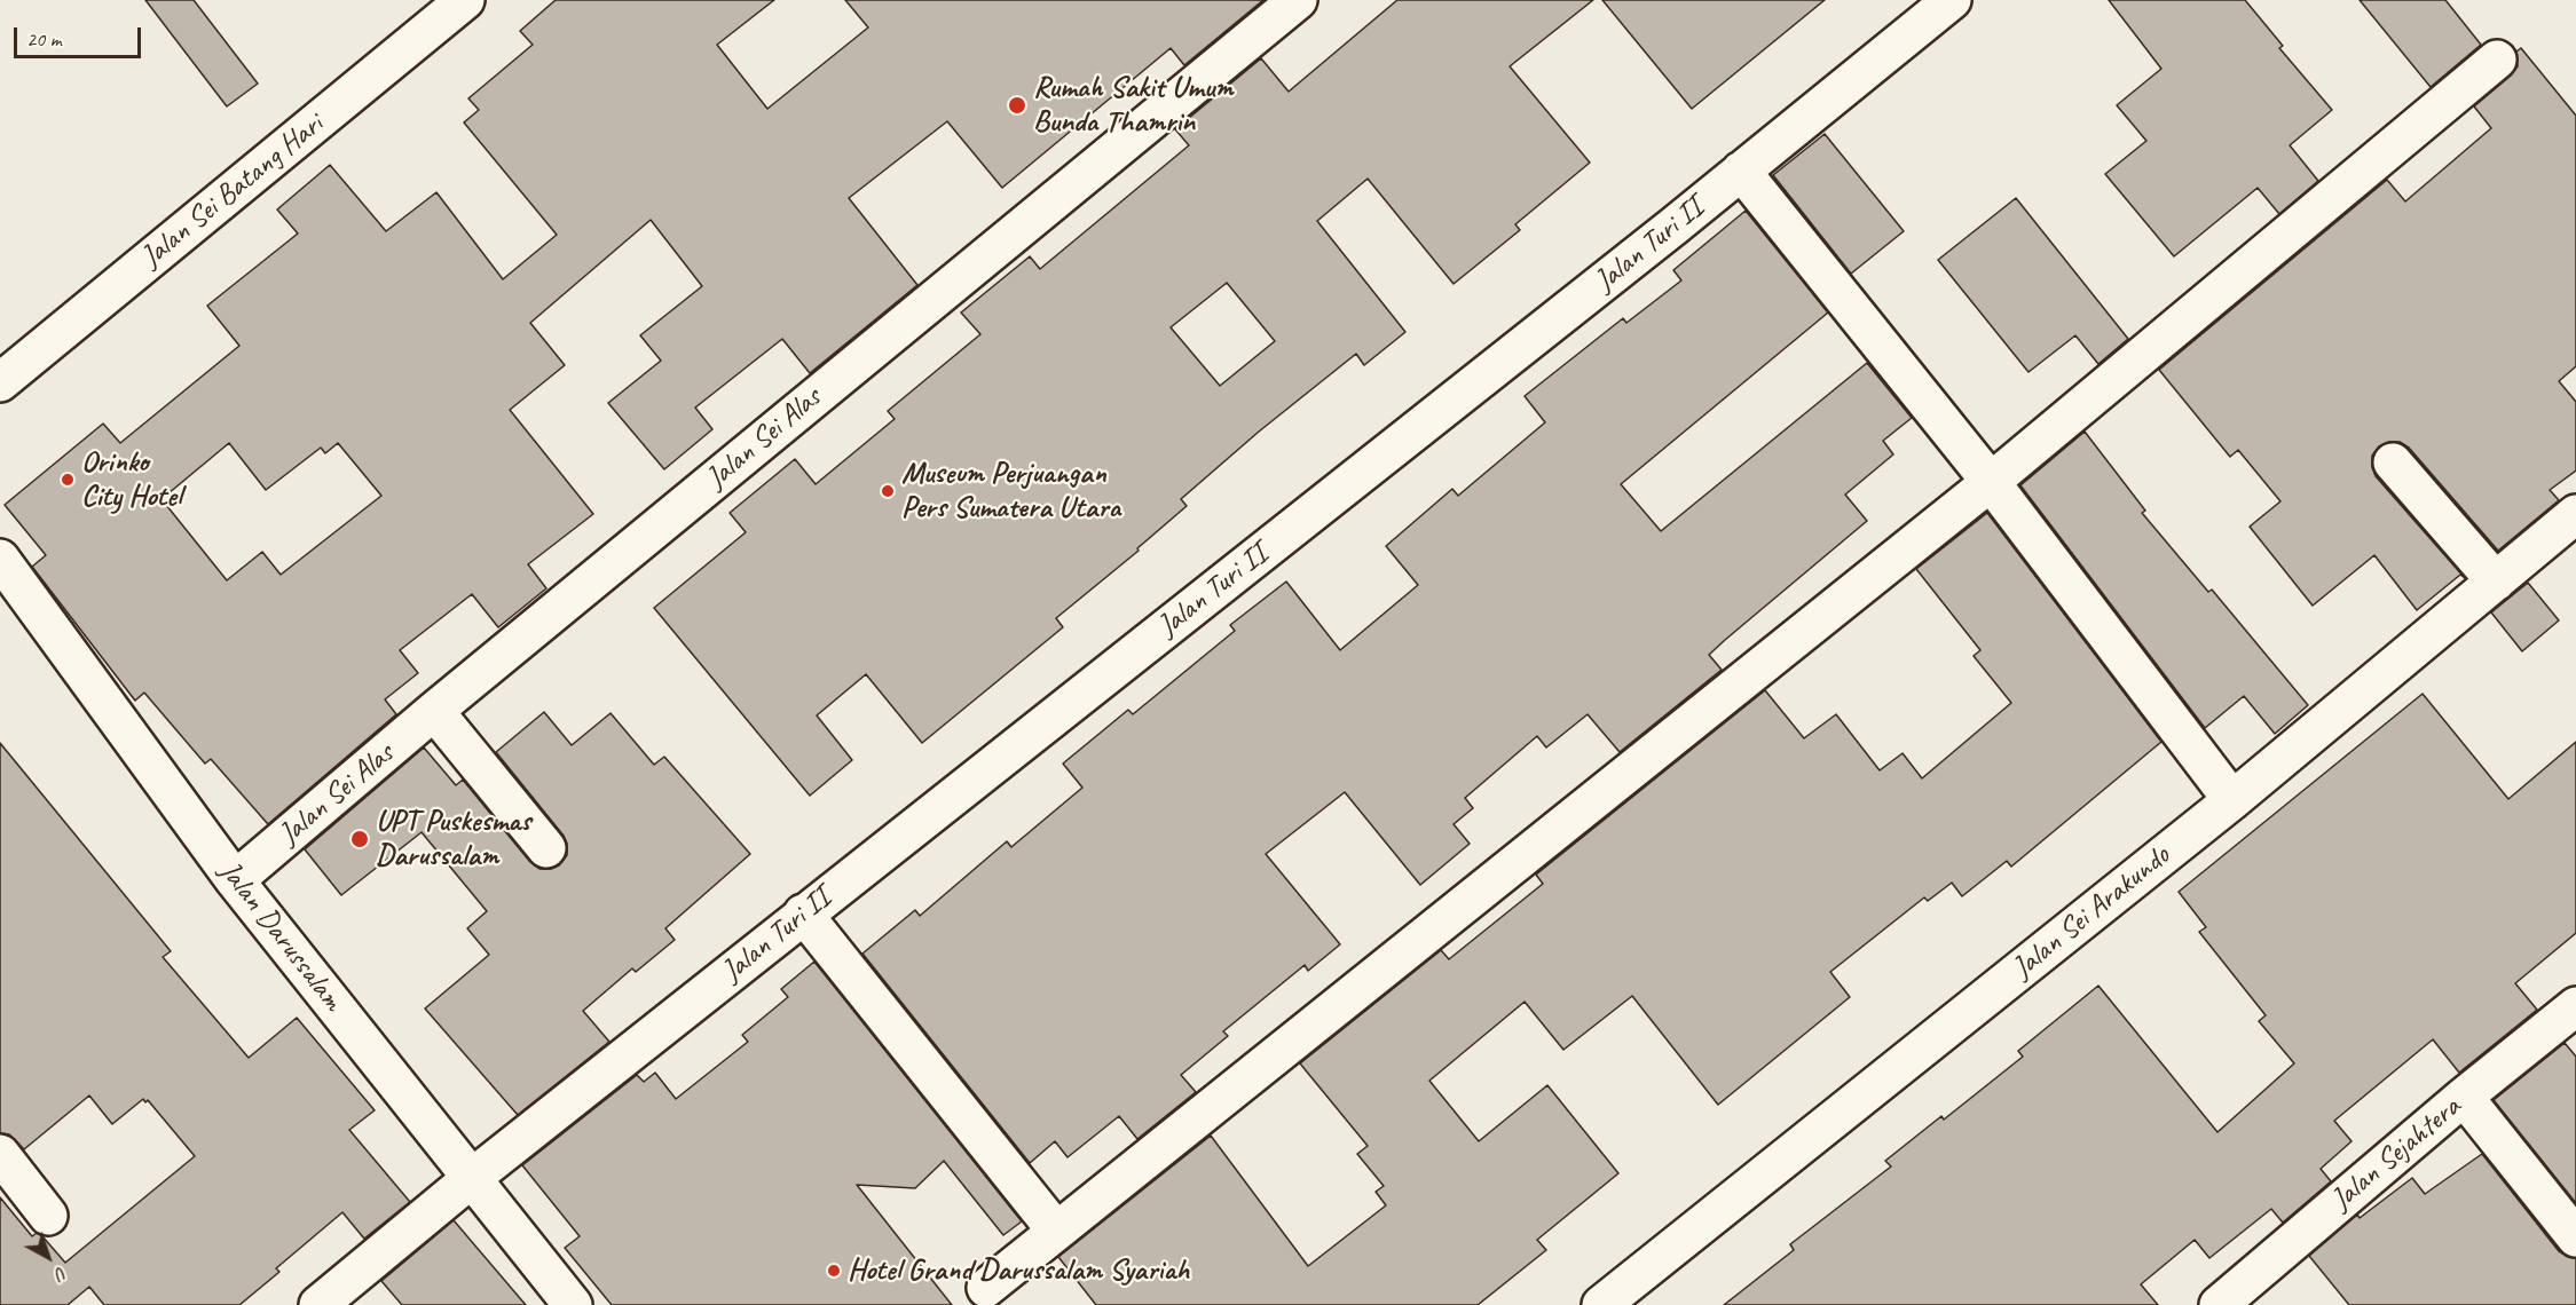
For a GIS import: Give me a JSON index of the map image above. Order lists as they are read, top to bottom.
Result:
{
  "streets": {
    "street": [
      "Jalan Sei Batang Hari",
      "Jalan Turi II",
      "Jalan Sei Alas",
      "Jalan Sei Arakundo",
      "Jalan Darussalam",
      "Jalan Sejahtera"
    ]
  },
  "crossings": [
    ["Jalan Turi II", "Jalan Darussalam"],
    ["Jalan Sei Alas", "Jalan Darussalam"]
  ],
  "places": [
    "Rumah Sakit Umum Bunda Thamrin",
    "Orinko City Hotel",
    "Museum Perjuangan Pers Sumatera Utara",
    "UPT Puskesmas Darussalam",
    "Hotel Grand Darussalam Syariah"
  ],
  "scale_bar": "20 m",
  "north": "bottom right"
}
